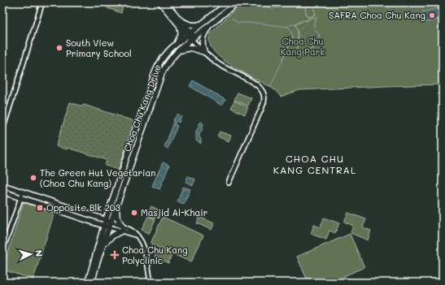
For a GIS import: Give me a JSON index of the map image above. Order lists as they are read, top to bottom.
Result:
{
  "streets": {
    "main road": ["Choa Chu Kang Drive"]
  },
  "districts": ["CHOA CHU KANG CENTRAL"],
  "parks": ["Choa Chu Kang Park"],
  "places": {
    "other": [
      "SAFRA Choa Chu Kang",
      "South View Primary School",
      "The Green Hut Vegetarian (Choa Chu Kang)",
      "Masjid Al-Khair"
    ],
    "transit": ["Opposite Blk 203"],
    "health": ["Choa Chu Kang Polyclinic"]
  },
  "north": "right"
}
